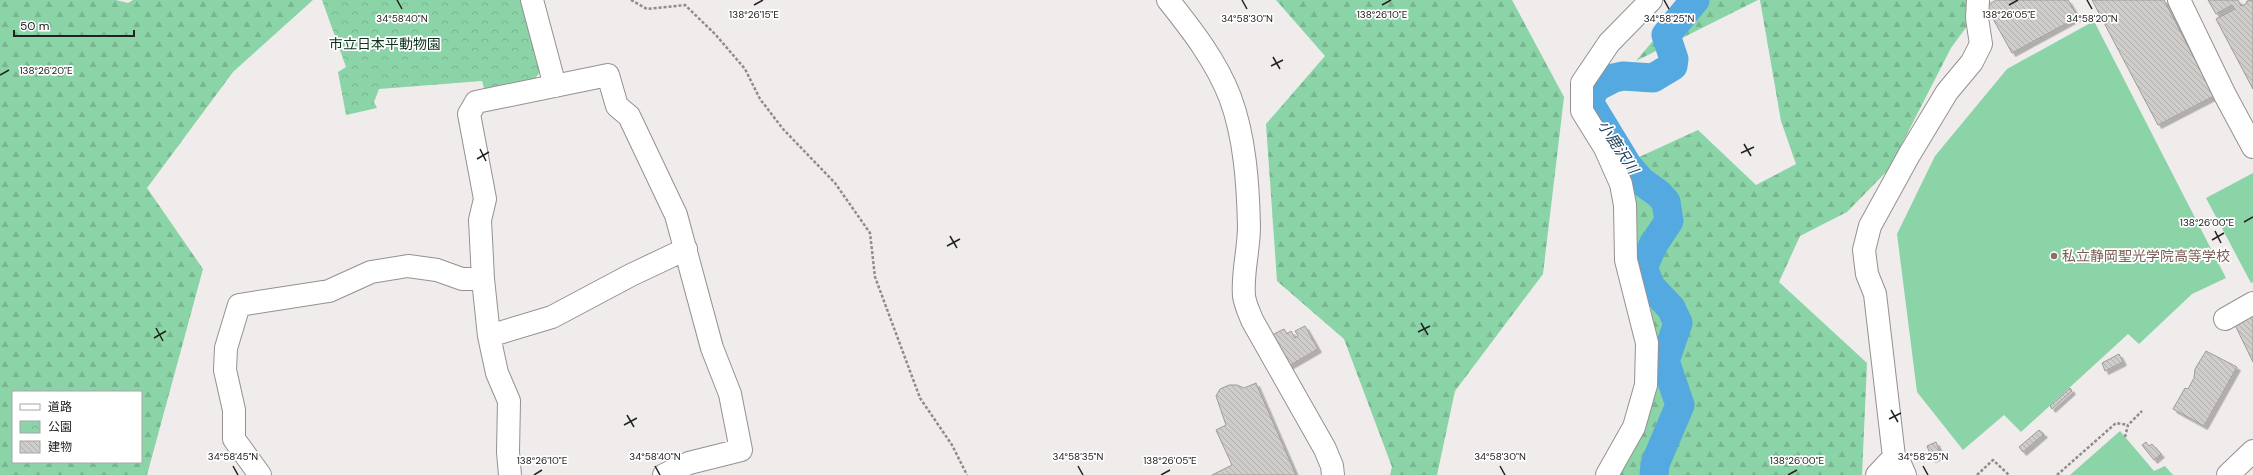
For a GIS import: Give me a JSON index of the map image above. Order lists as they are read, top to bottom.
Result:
{
  "water": ["小鹿沢川"],
  "parks": ["市立日本平動物園"],
  "places": ["私立静岡聖光学院高等学校"],
  "legend": ["道路", "公園", "建物"],
  "scale_bar": "50 m",
  "coordinates": [
    "138°26'10\"E",
    "138°26'15\"E",
    "138°26'05\"E",
    "34°58'40\"N",
    "34°58'30\"N",
    "34°58'25\"N",
    "34°58'20\"N",
    "138°26'20\"E",
    "138°26'00\"E",
    "34°58'45\"N",
    "34°58'35\"N"
  ]
}
